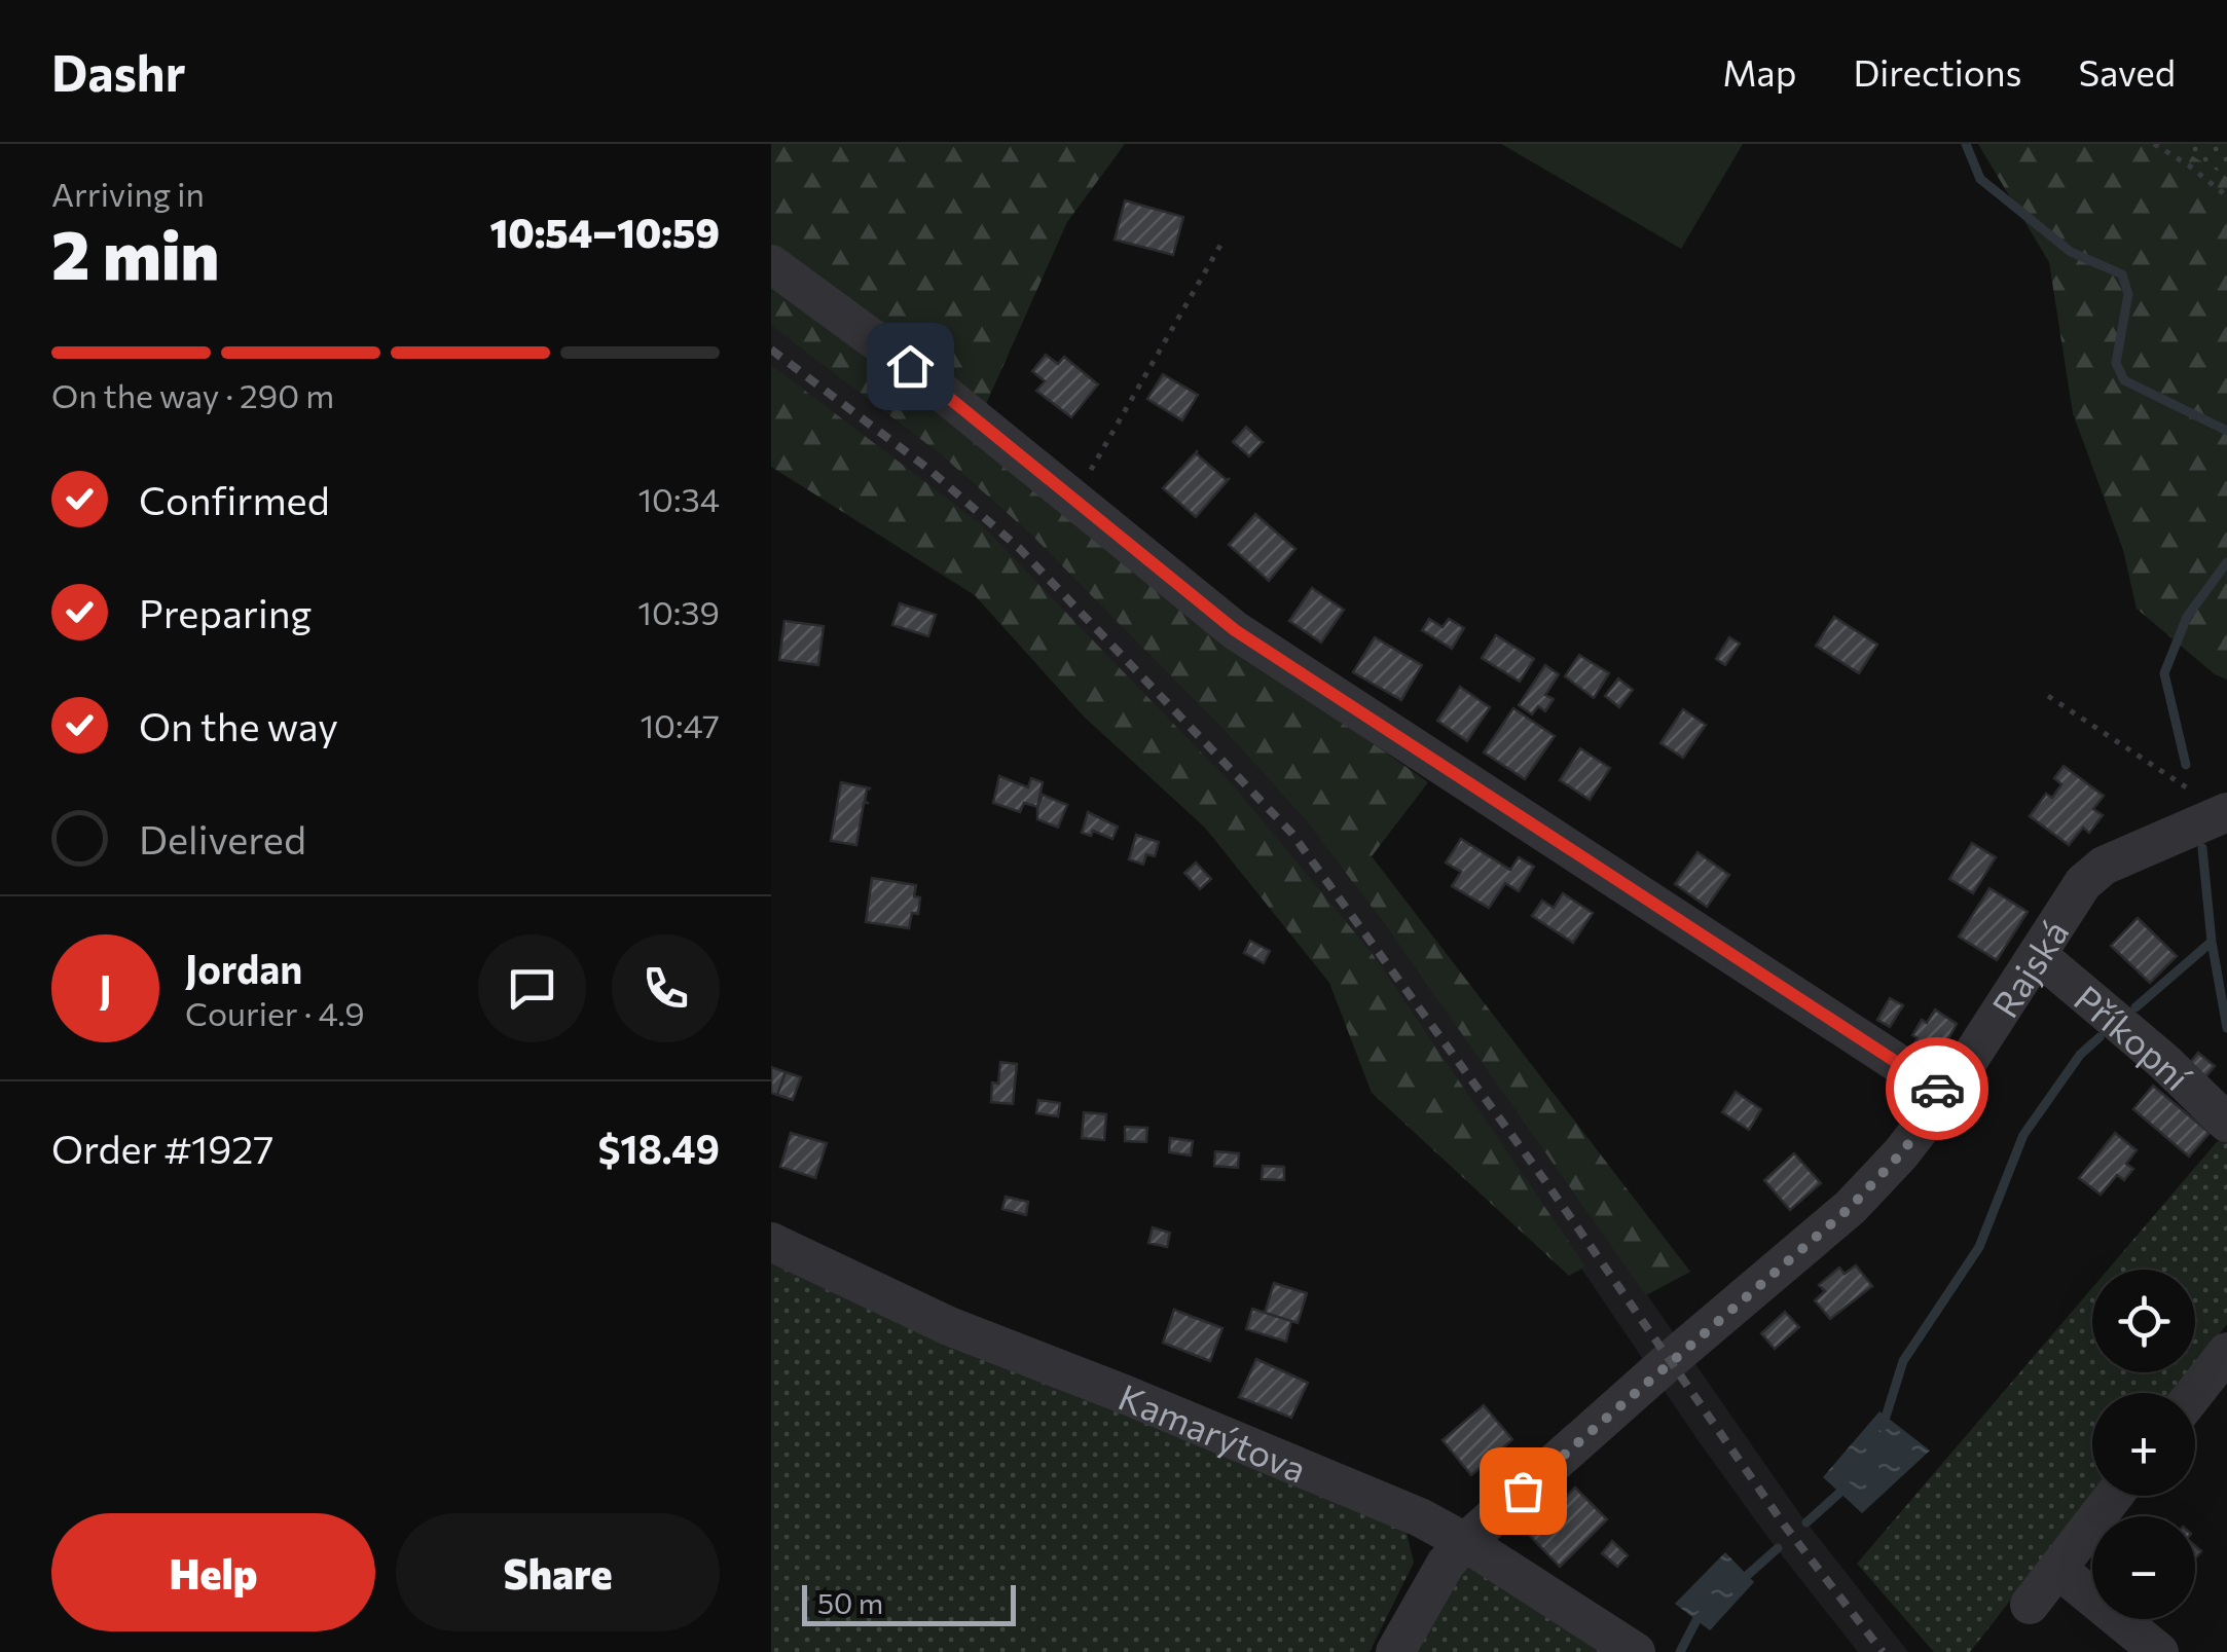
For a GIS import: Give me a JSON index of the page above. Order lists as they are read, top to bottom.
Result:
{
  "streets": {
    "street": ["Rajská", "Příkopní", "Kamarýtova"]
  },
  "crossings": [
    ["Rajská", "Příkopní"],
    ["Rajská", "Kamarýtova"]
  ],
  "scale_bar": "50 m",
  "page": {
    "header": "Dashr",
    "nav": ["Map", "Directions", "Saved"],
    "heading": ["2 min", "Arriving in", "10:54–10:59"],
    "panel": [
      "Jordan",
      "Courier · 4.9",
      "Order #1927",
      "$18.49"
    ],
    "bar": "On the way · 290 m",
    "list": [
      ["Confirmed", "10:34"],
      ["Preparing", "10:39"],
      ["On the way", "10:47"],
      "Delivered"
    ],
    "round": "J",
    "map_buttons": ["+", "−"],
    "buttons": ["Help", "Share"],
    "scale": "50 m"
  }
}
